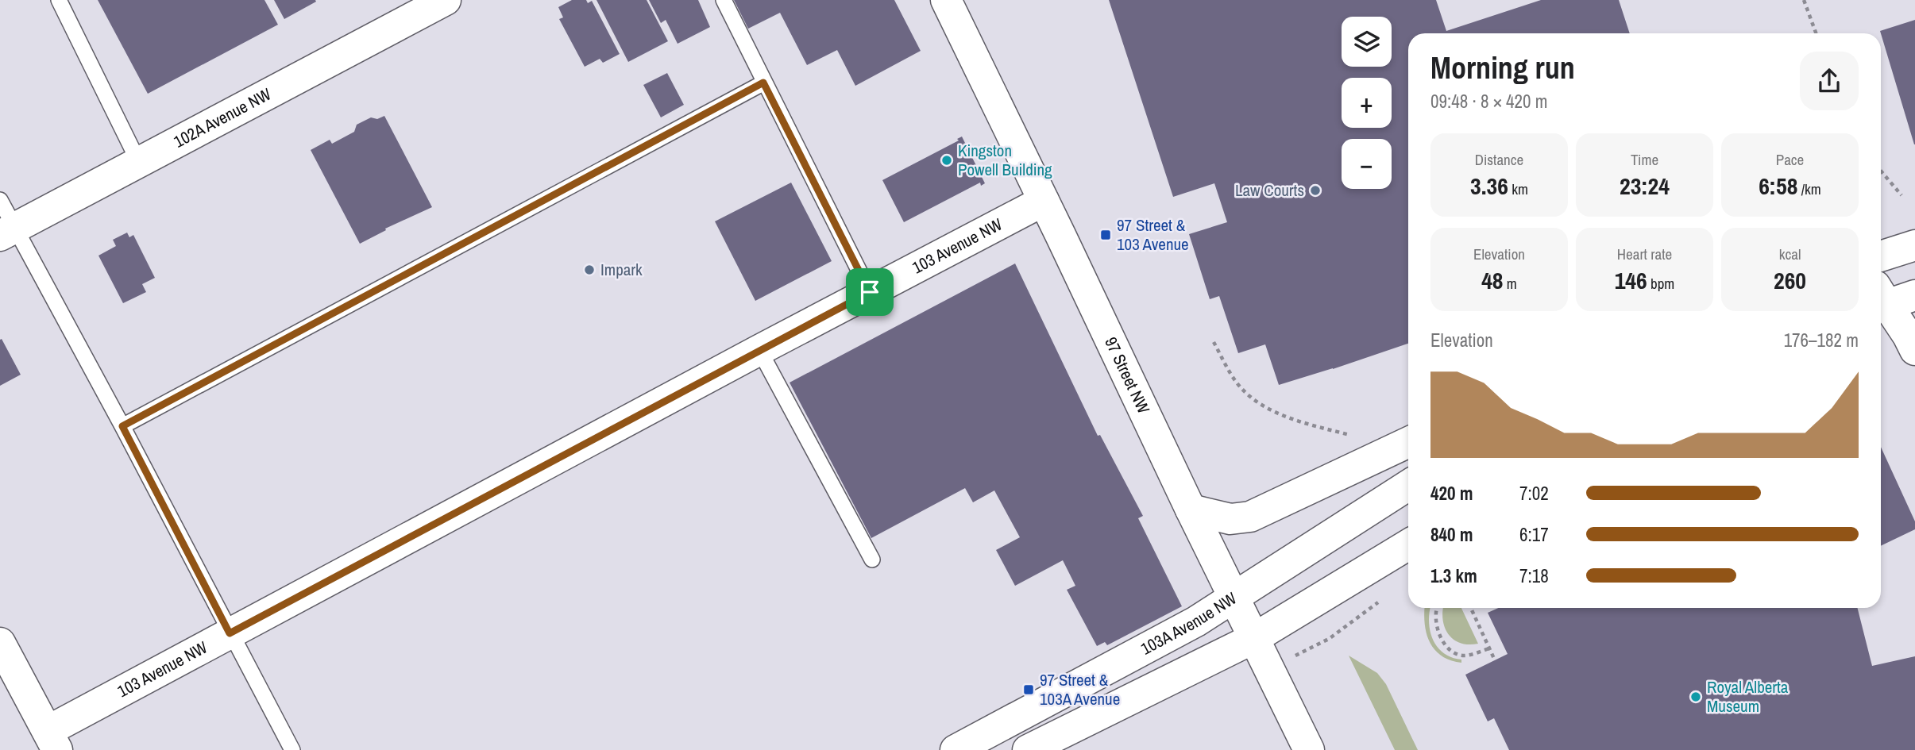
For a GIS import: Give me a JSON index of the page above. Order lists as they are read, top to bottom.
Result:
{
  "streets": {
    "main road": [
      "102A Avenue NW",
      "103 Avenue NW",
      "97 Street NW",
      "103A Avenue NW"
    ]
  },
  "crossings": [
    ["103 Avenue NW", "97 Street NW"],
    ["97 Street NW", "103A Avenue NW"]
  ],
  "places": {
    "other": [
      "Kingston Powell Building",
      "Law Courts",
      "Impark",
      "Royal Alberta Museum"
    ],
    "transit": ["97 Street & 103 Avenue", "97 Street & 103A Avenue"]
  },
  "page": {
    "map_buttons": ["+", "−"],
    "heading": ["Morning run", "09:48 · 8 × 420 m"],
    "stats": [
      ["Distance", "3.36 km"],
      ["Time", "23:24"],
      ["Pace", "6:58 /km"],
      ["Elevation", "48 m"],
      ["Heart rate", "146 bpm"],
      ["kcal", "260"]
    ],
    "chart": ["Elevation", "176–182 m"],
    "list": [
      {
        "name": "420 m",
        "note": "7:02"
      },
      {
        "name": "840 m",
        "note": "6:17"
      },
      {
        "name": "1.3 km",
        "note": "7:18"
      }
    ]
  }
}
